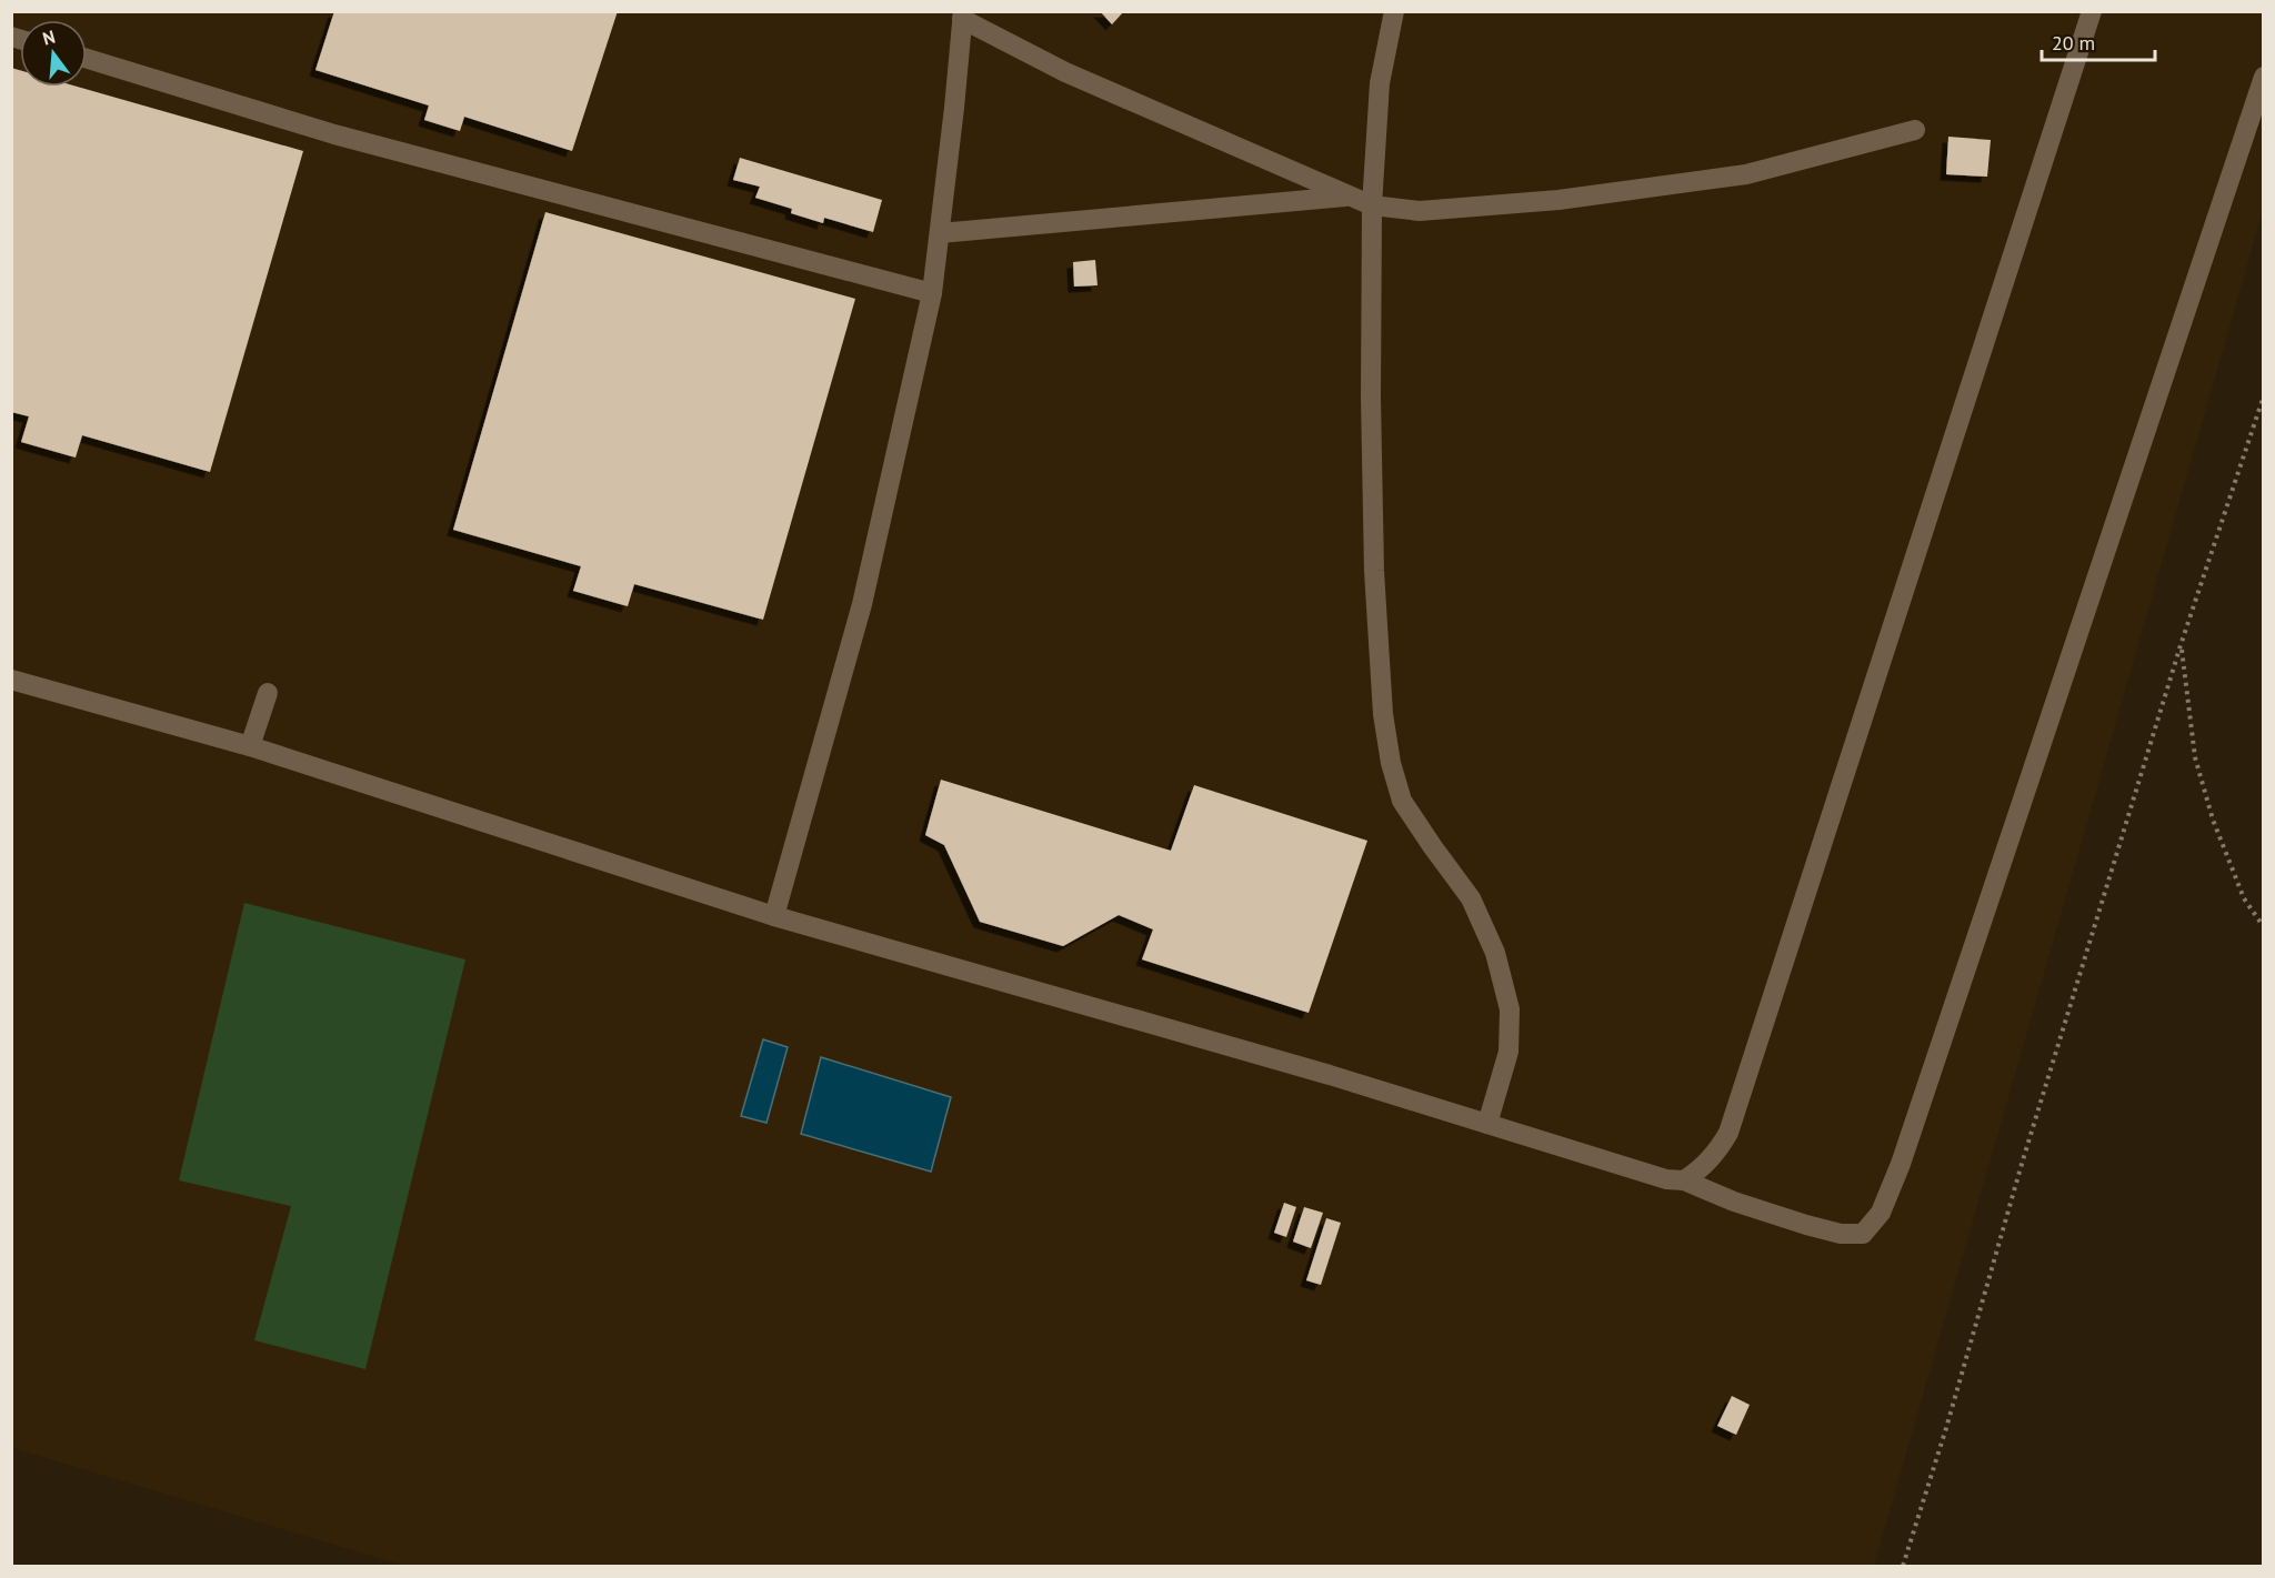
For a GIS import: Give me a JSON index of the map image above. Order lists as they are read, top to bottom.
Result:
{
  "scale_bar": "20 m",
  "north": "top"
}
